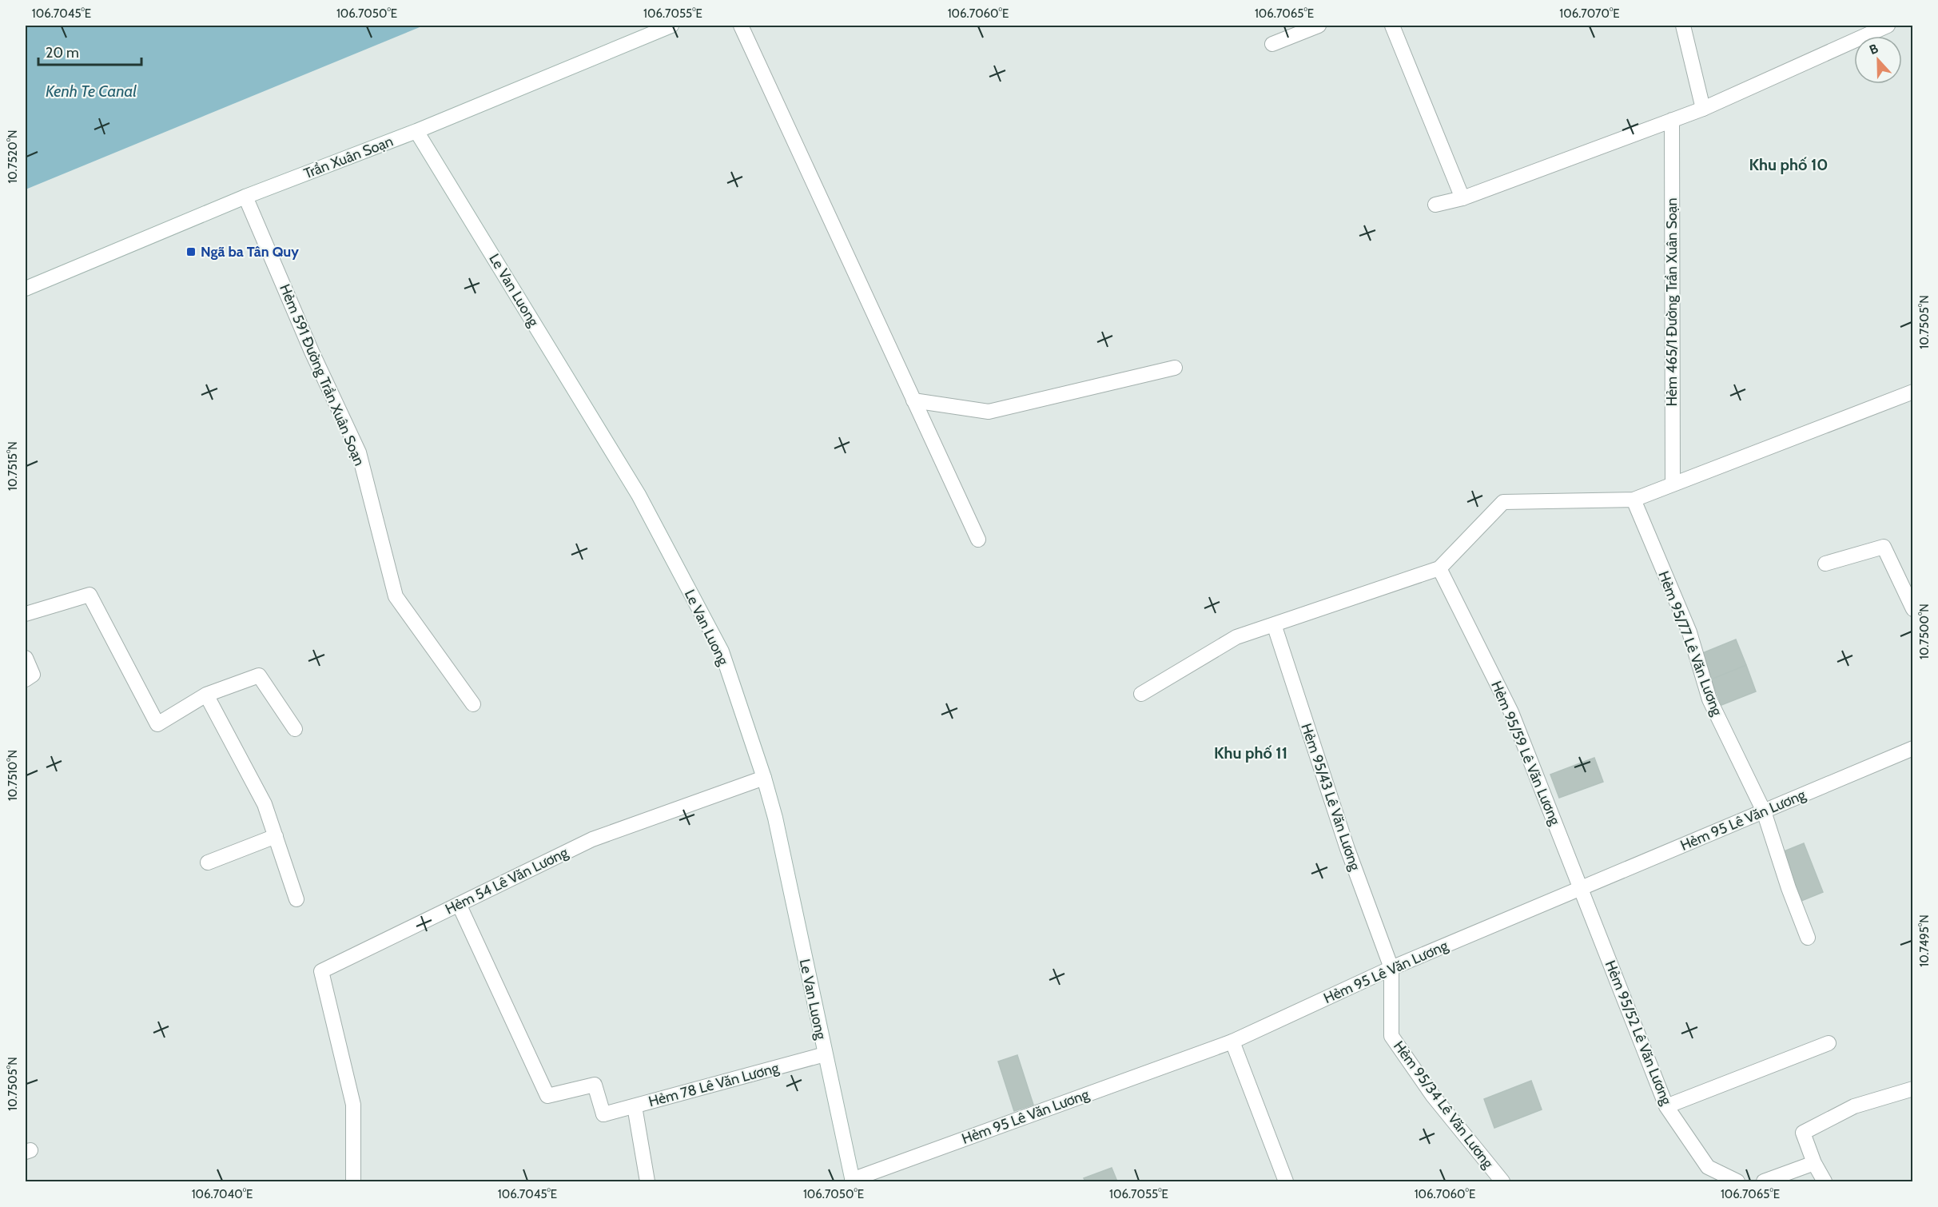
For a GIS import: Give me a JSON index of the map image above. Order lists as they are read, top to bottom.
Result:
{
  "streets": {
    "street": [
      "Trần Xuân Soạn",
      "Le Van Luong",
      "Hẻm 465/1 Đường Trần Xuân Soạn",
      "Hẻm 591 Đường Trần Xuân Soạn",
      "Hẻm 95/77 Lê Văn Lương",
      "Hẻm 95/59 Lê Văn Lương",
      "Hẻm 95/43 Lê Văn Lương",
      "Hẻm 95 Lê Văn Lương",
      "Hẻm 54 Lê Văn Lương",
      "Hẻm 95/52 Lê Văn Lương",
      "Hẻm 78 Lê Văn Lương",
      "Hẻm 95/34 Lê Văn Lương"
    ]
  },
  "crossings": [
    ["Trần Xuân Soạn", "Le Van Luong"],
    ["Trần Xuân Soạn", "Hẻm 591 Đường Trần Xuân Soạn"],
    ["Le Van Luong", "Hẻm 95 Lê Văn Lương"],
    ["Le Van Luong", "Hẻm 54 Lê Văn Lương"],
    ["Le Van Luong", "Hẻm 78 Lê Văn Lương"],
    ["Hẻm 95/77 Lê Văn Lương", "Hẻm 95 Lê Văn Lương"],
    ["Hẻm 95/59 Lê Văn Lương", "Hẻm 95 Lê Văn Lương"],
    ["Hẻm 95/59 Lê Văn Lương", "Hẻm 95/52 Lê Văn Lương"],
    ["Hẻm 95/43 Lê Văn Lương", "Hẻm 95 Lê Văn Lương"],
    ["Hẻm 95/43 Lê Văn Lương", "Hẻm 95/34 Lê Văn Lương"],
    ["Hẻm 95 Lê Văn Lương", "Hẻm 95/52 Lê Văn Lương"],
    ["Hẻm 95 Lê Văn Lương", "Hẻm 95/34 Lê Văn Lương"],
    ["Hẻm 54 Lê Văn Lương", "Hẻm 78 Lê Văn Lương"]
  ],
  "districts": ["Khu phố 10", "Khu phố 11"],
  "water": ["Kenh Te Canal"],
  "places": {
    "transit": ["Ngã ba Tân Quy"]
  },
  "scale_bar": "20 m",
  "north": "top",
  "coordinates": [
    "106.7045°E",
    "106.7050°E",
    "106.7055°E",
    "106.7060°E",
    "106.7065°E",
    "106.7070°E",
    "10.7520°N",
    "10.7505°N",
    "10.7515°N",
    "10.7500°N",
    "10.7510°N",
    "10.7495°N",
    "106.7040°E"
  ]
}
